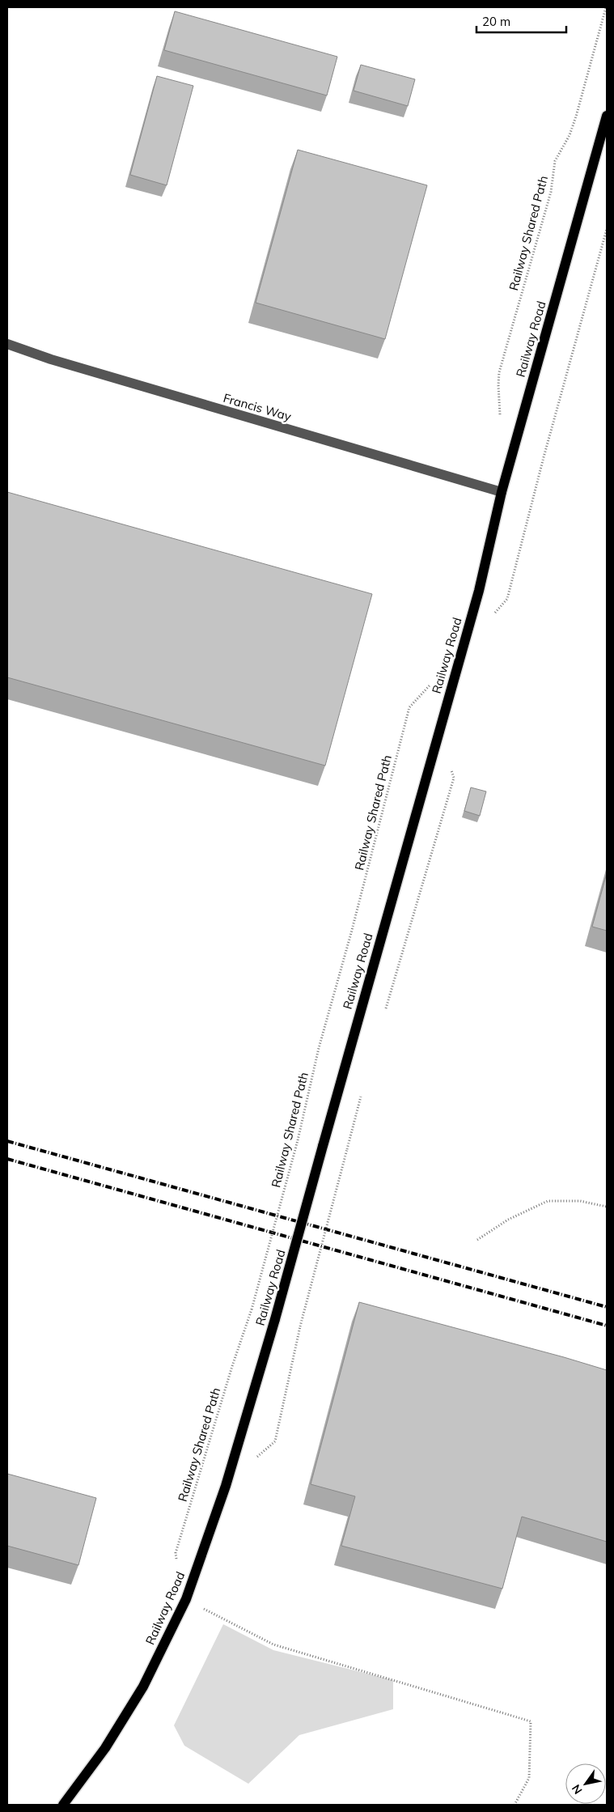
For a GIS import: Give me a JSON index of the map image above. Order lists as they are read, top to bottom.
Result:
{
  "streets": {
    "main road": ["Railway Road"],
    "street": ["Francis Way"],
    "path": ["Railway Shared Path"]
  },
  "crossings": [
    ["Railway Road", "Francis Way"]
  ],
  "scale_bar": "20 m",
  "north": "bottom left"
}
